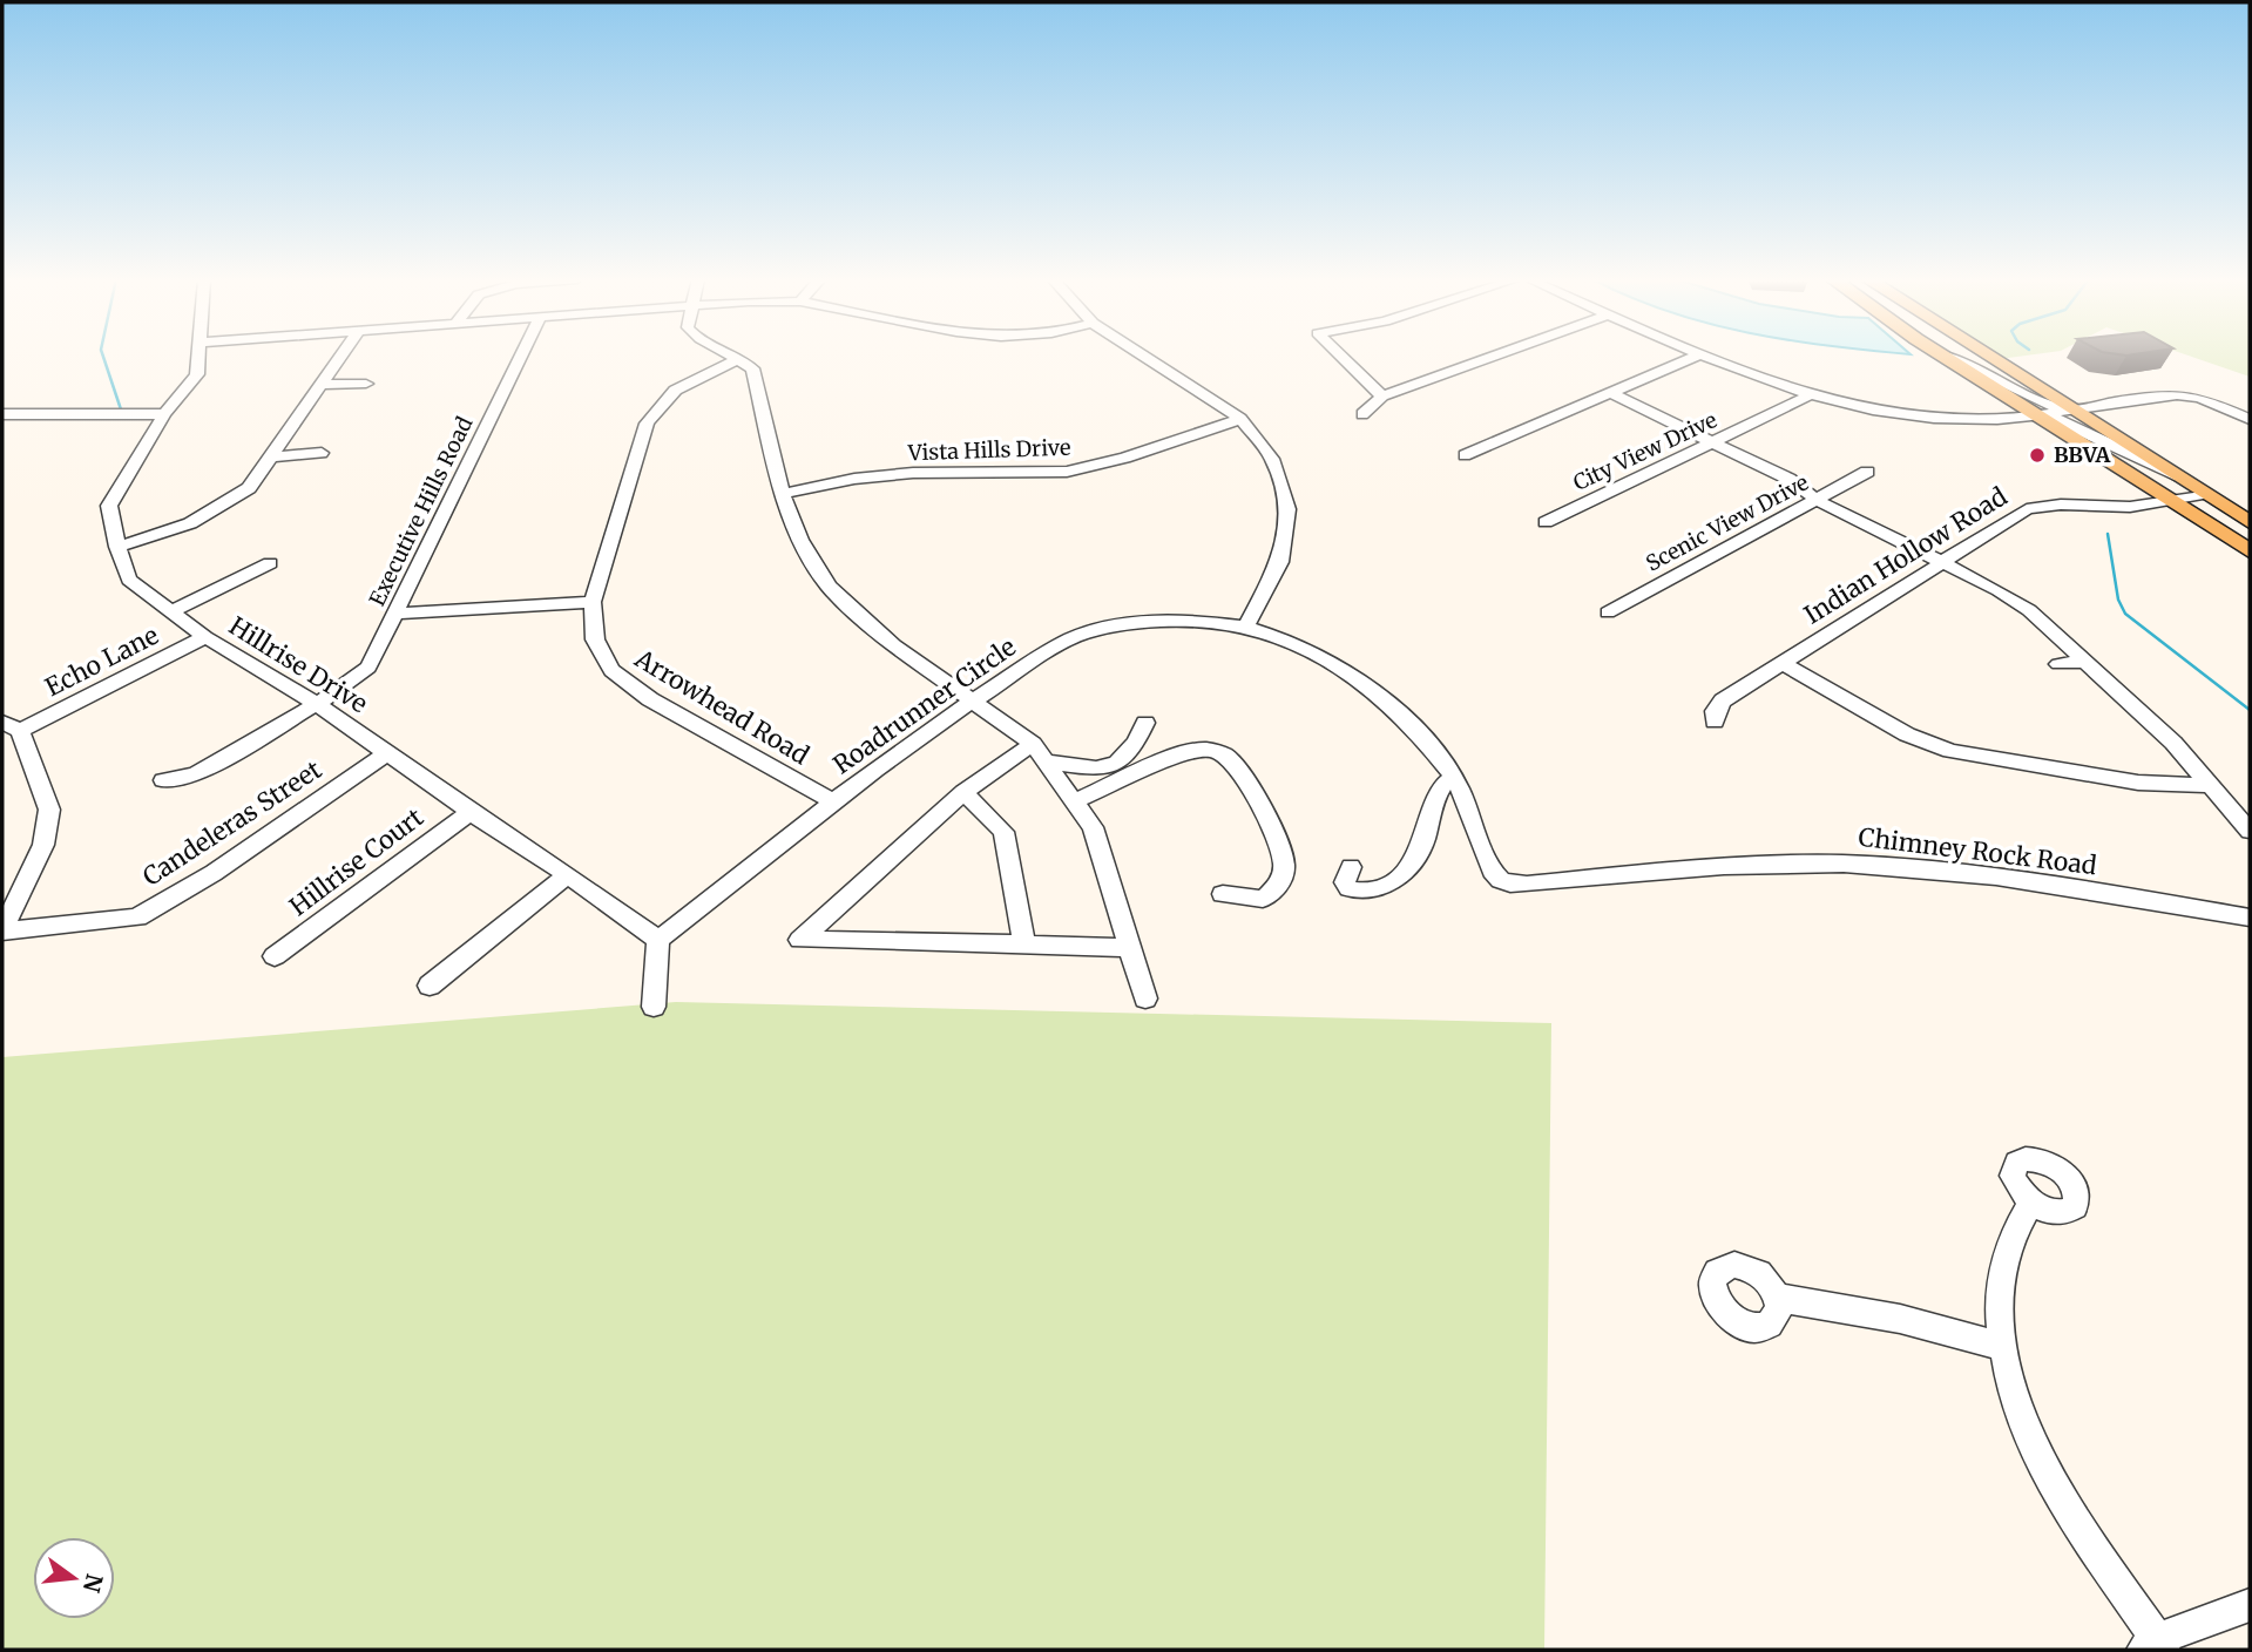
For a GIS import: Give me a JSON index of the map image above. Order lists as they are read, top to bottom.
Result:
{
  "streets": {
    "street": [
      "Vista Hills Drive",
      "City View Drive",
      "Executive Hills Road",
      "Scenic View Drive",
      "Indian Hollow Road",
      "Echo Lane",
      "Hillrise Drive",
      "Roadrunner Circle",
      "Arrowhead Road",
      "Candeleras Street",
      "Chimney Rock Road",
      "Hillrise Court"
    ]
  },
  "crossings": [
    ["Executive Hills Road", "Hillrise Drive"],
    ["Echo Lane", "Hillrise Drive"],
    ["Hillrise Drive", "Roadrunner Circle"],
    ["Hillrise Drive", "Candeleras Street"],
    ["Hillrise Drive", "Hillrise Court"],
    ["Roadrunner Circle", "Arrowhead Road"],
    ["Roadrunner Circle", "Chimney Rock Road"]
  ],
  "places": ["BBVA"],
  "north": "right"
}
